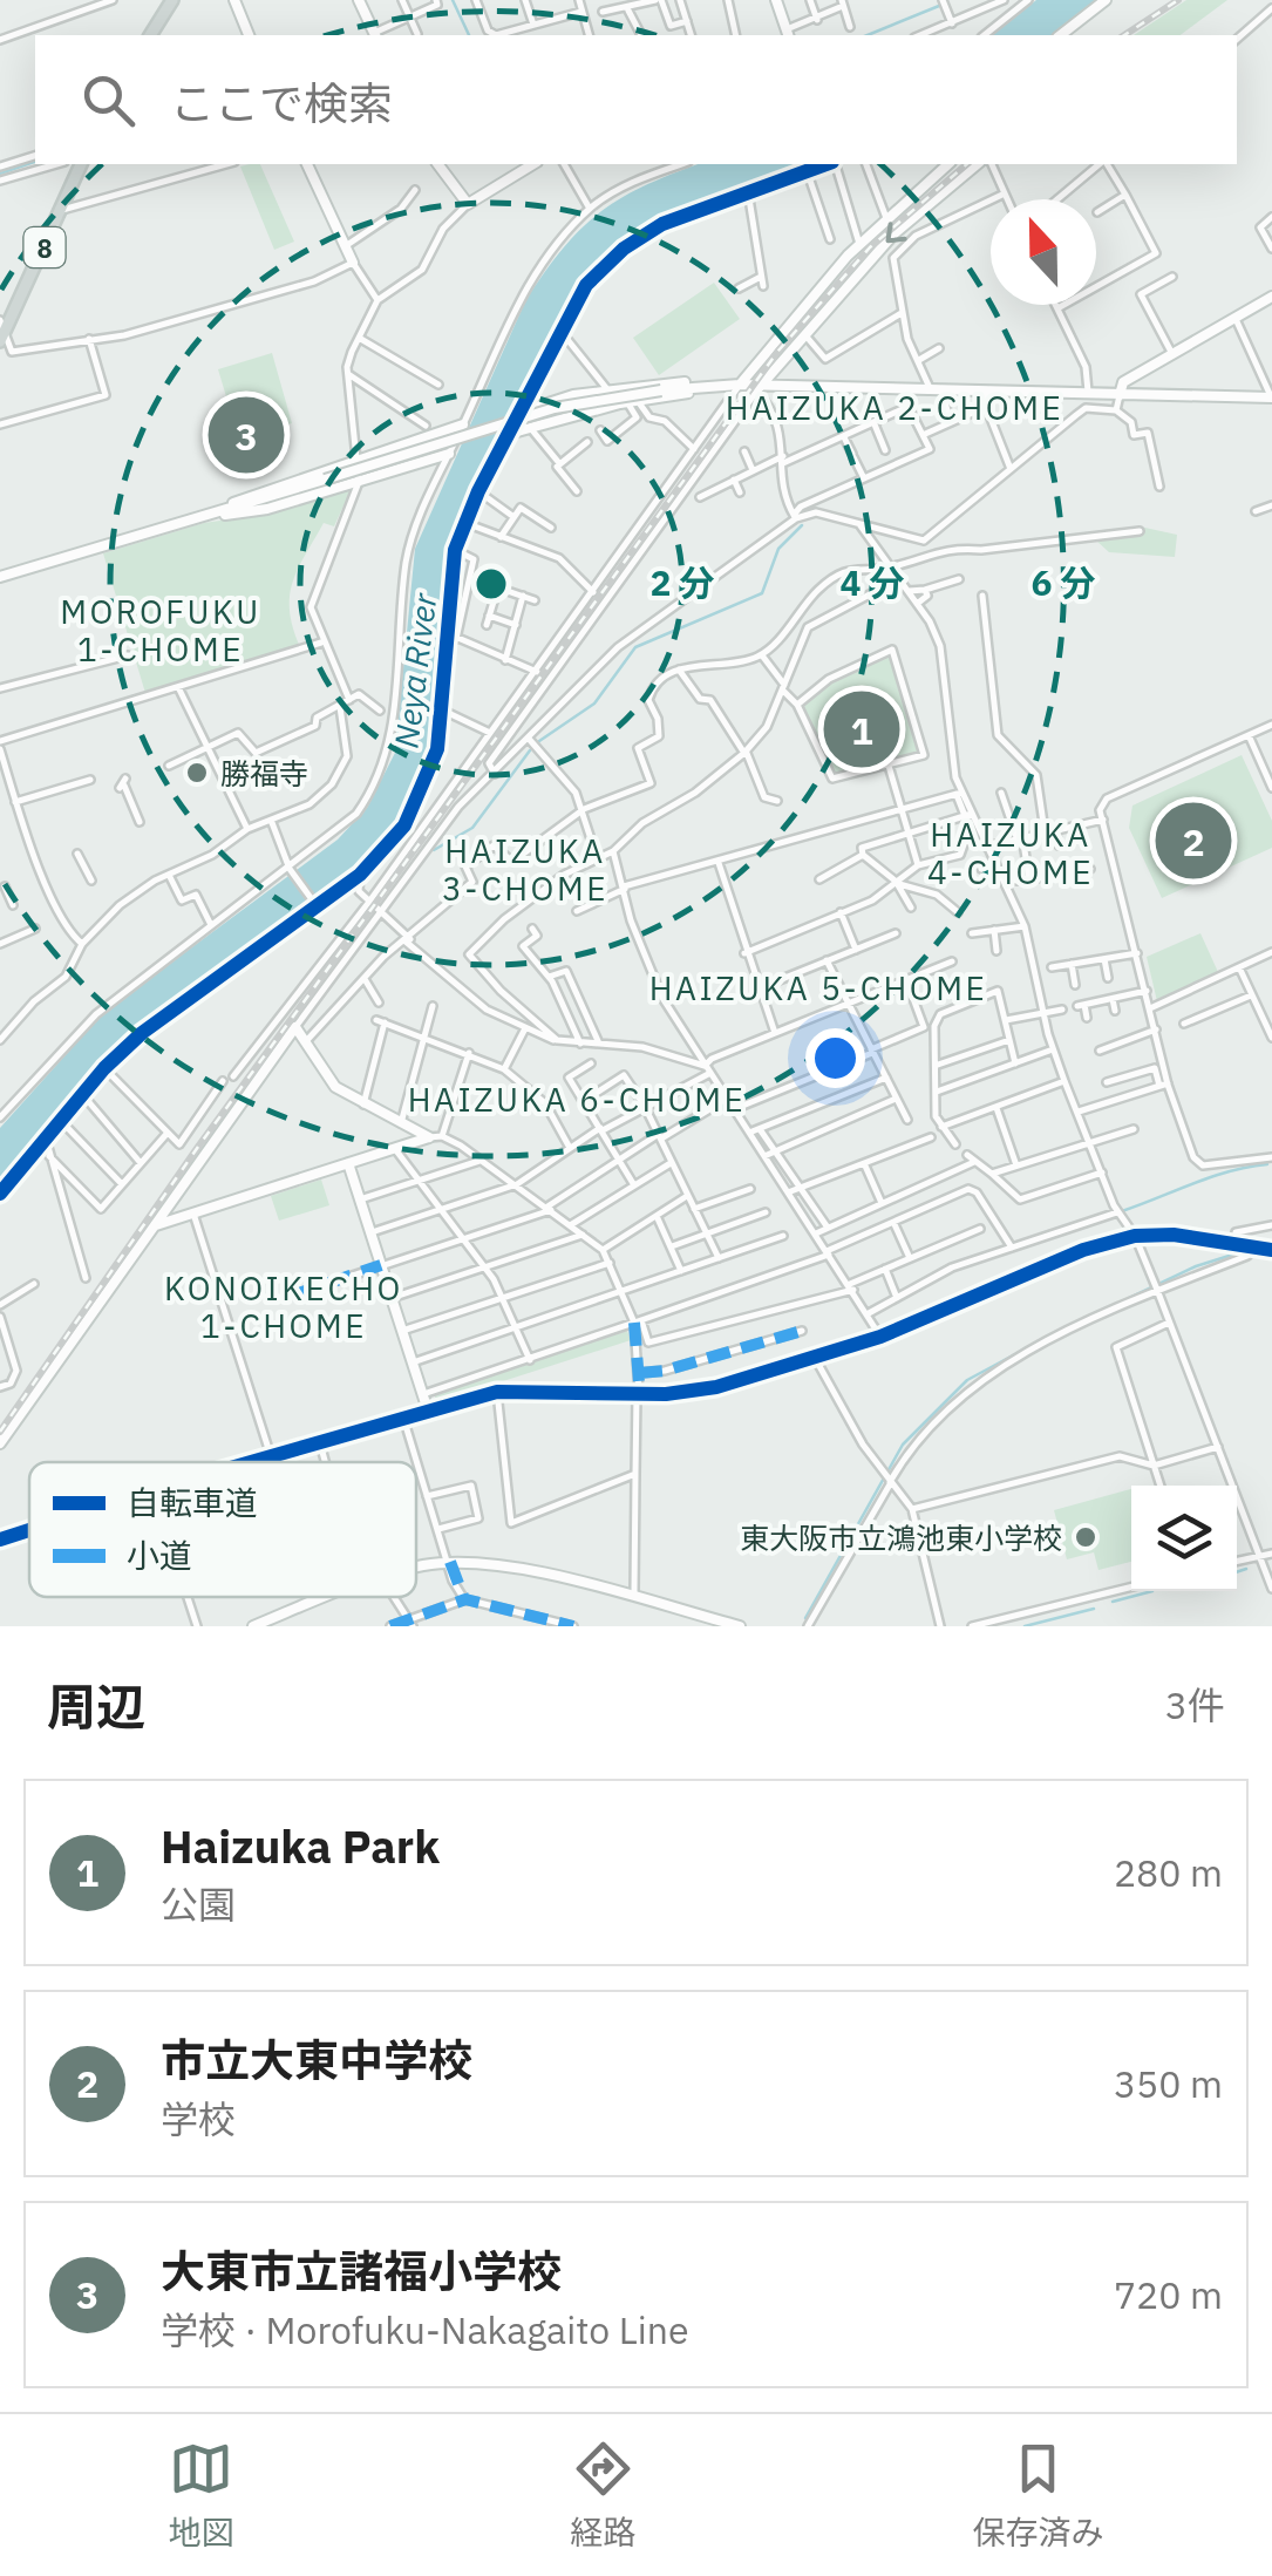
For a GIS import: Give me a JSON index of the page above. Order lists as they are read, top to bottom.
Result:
{
  "streets": {
    "main road": ["8"]
  },
  "districts": [
    "HAIZUKA 2-CHOME",
    "MOROFUKU 1-CHOME",
    "HAIZUKA 4-CHOME",
    "HAIZUKA 3-CHOME",
    "HAIZUKA 5-CHOME",
    "HAIZUKA 6-CHOME",
    "KONOIKECHO 1-CHOME"
  ],
  "water": ["Neya River"],
  "places": ["勝福寺", "東大阪市立鴻池東小学校"],
  "legend": ["自転車道", "小道"],
  "north": "top",
  "page": {
    "search": "ここで検索",
    "pins": ["3", "1", "2"],
    "heading": ["周辺", "3件"],
    "list": [
      {
        "mark": "1",
        "name": "Haizuka Park",
        "note": "公園",
        "value": "280 m"
      },
      {
        "mark": "2",
        "name": "市立大東中学校",
        "note": "学校",
        "value": "350 m"
      },
      {
        "mark": "3",
        "name": "大東市立諸福小学校",
        "note": "学校 · Morofuku-Nakagaito Line",
        "value": "720 m"
      }
    ],
    "nav": ["地図", "経路", "保存済み"]
  },
  "rings": ["2 分", "4 分", "6 分"]
}
